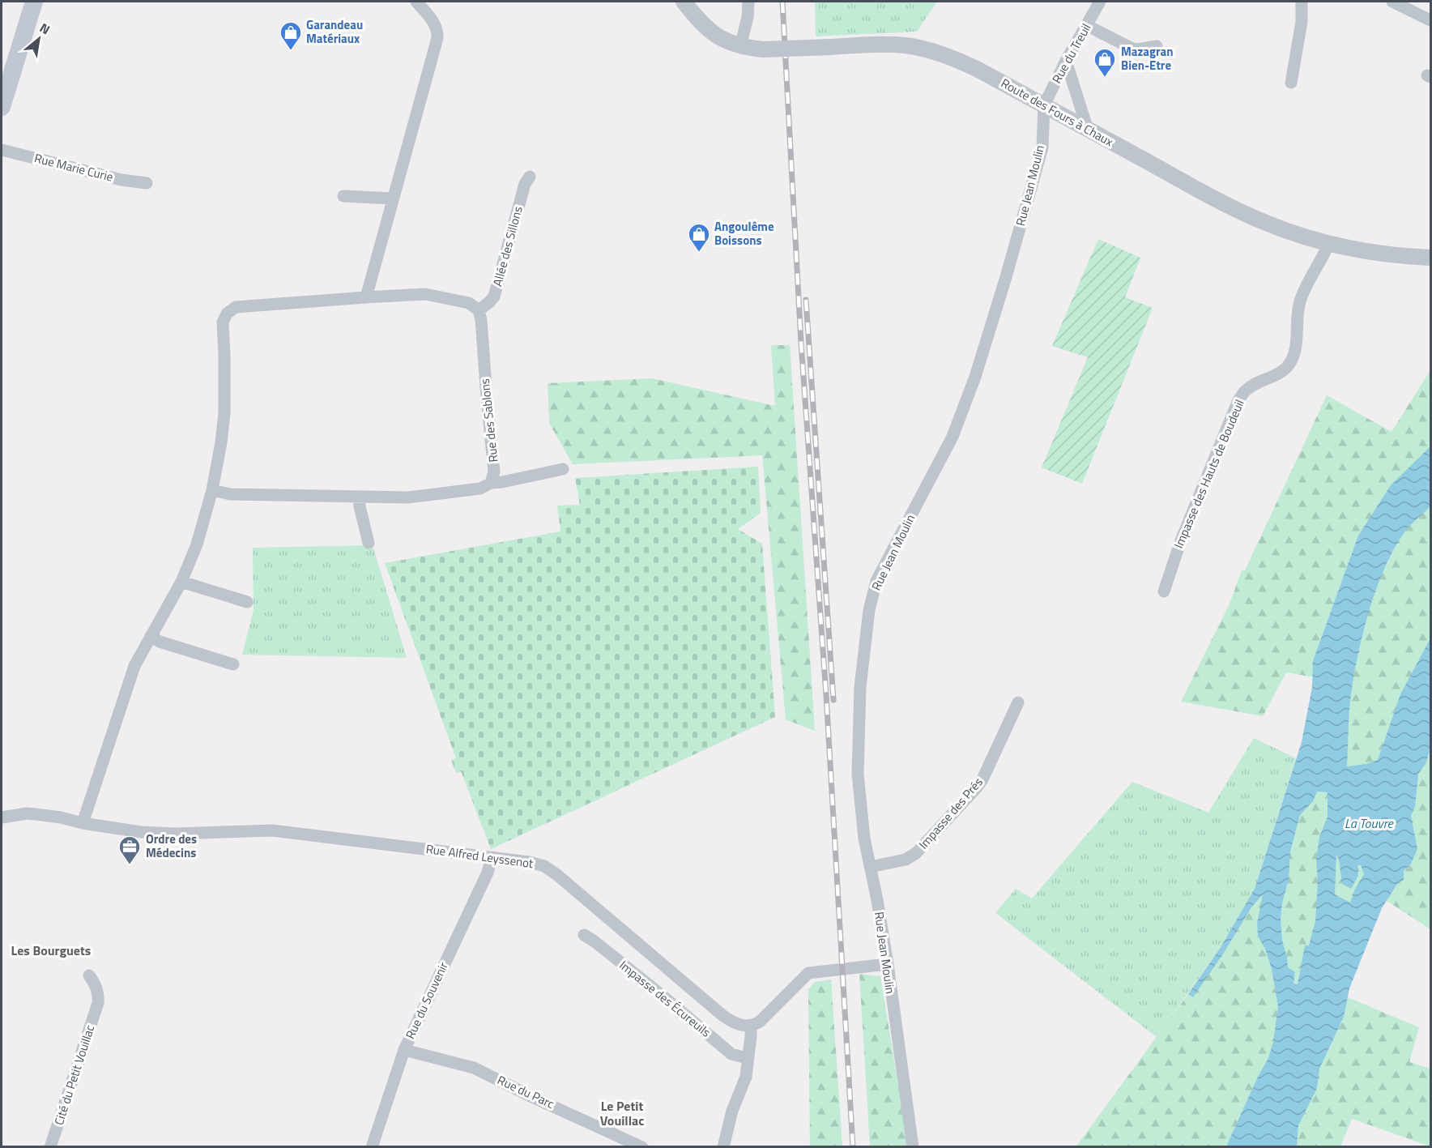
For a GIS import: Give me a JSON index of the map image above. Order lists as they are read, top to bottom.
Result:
{
  "streets": {
    "street": [
      "Rue du Treuil",
      "Route des Fours à Chaux",
      "Rue Marie Curie",
      "Rue Jean Moulin",
      "Allée des Sillons",
      "Rue des Sablons",
      "Impasse des Hauts de Boudeuil",
      "Impasse des Prés",
      "Rue Alfred Leyssenot",
      "Impasse des Écureuils",
      "Rue du Souvenir",
      "Cité du Petit Vouillac",
      "Rue du Parc"
    ]
  },
  "crossings": [
    ["Rue du Treuil", "Route des Fours à Chaux"],
    ["Rue du Treuil", "Rue Jean Moulin"],
    ["Route des Fours à Chaux", "Rue Jean Moulin"],
    ["Route des Fours à Chaux", "Impasse des Hauts de Boudeuil"],
    ["Rue Jean Moulin", "Impasse des Prés"],
    ["Allée des Sillons", "Rue des Sablons"],
    ["Rue Alfred Leyssenot", "Rue du Souvenir"],
    ["Rue du Souvenir", "Rue du Parc"]
  ],
  "districts": ["Les Bourguets", "Le Petit Vouillac"],
  "water": ["La Touvre"],
  "places": {
    "shop": ["Garandeau Matériaux", "Mazagran Bien-Etre", "Angoulême Boissons"],
    "office": ["Ordre des Médecins"]
  },
  "north": "top right"
}
